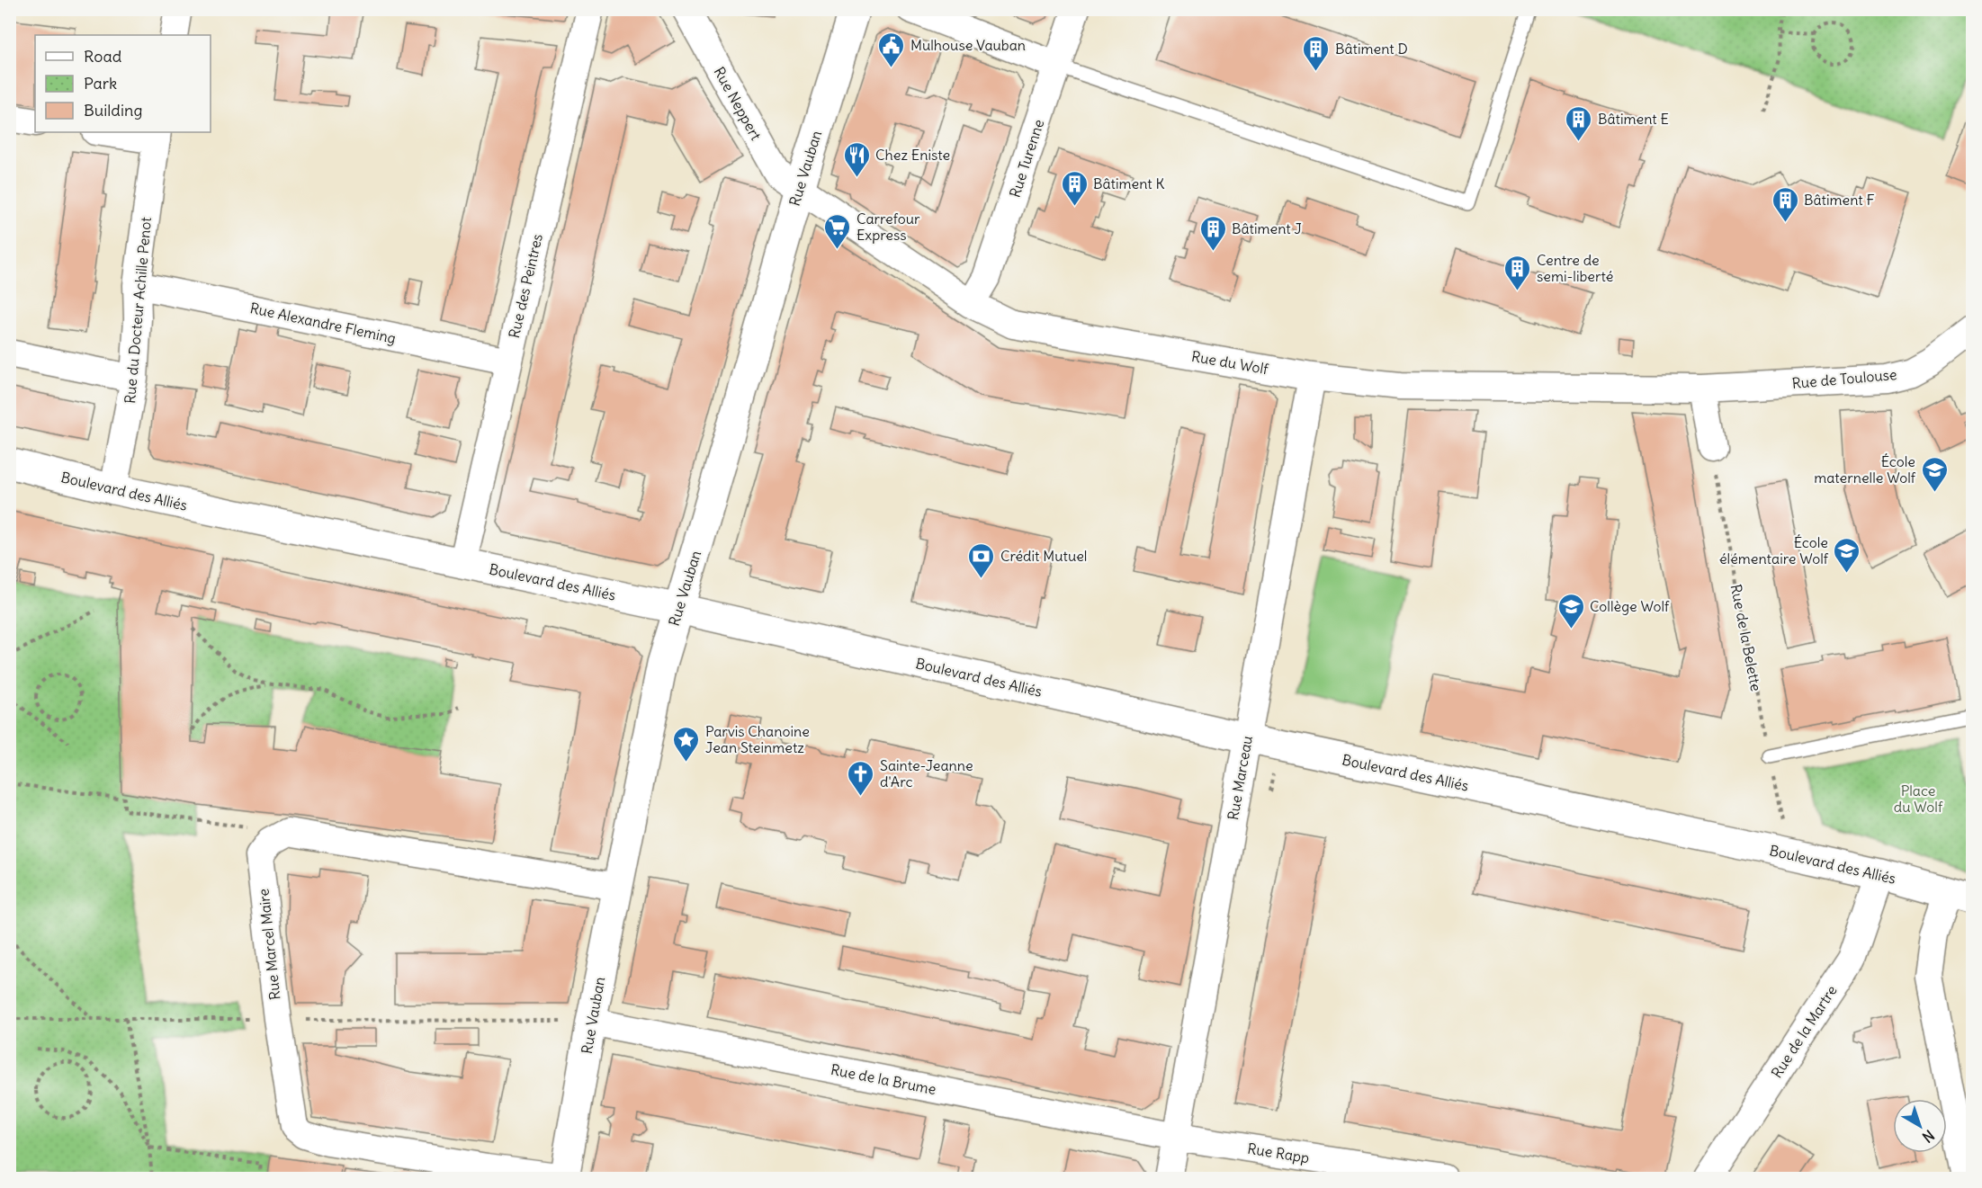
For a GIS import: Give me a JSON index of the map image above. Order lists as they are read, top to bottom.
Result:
{
  "streets": {
    "main road": ["Rue Vauban", "Boulevard des Alliés"],
    "street": [
      "Rue Neppert",
      "Rue Turenne",
      "Rue des Peintres",
      "Rue du Docteur Achille Penot",
      "Rue Alexandre Fleming",
      "Rue du Wolf",
      "Rue de Toulouse",
      "Rue Marceau",
      "Rue Marcel Maire",
      "Rue de la Martre",
      "Rue de la Brume",
      "Rue Rapp"
    ],
    "path": ["Rue de la Belette"]
  },
  "crossings": [
    ["Rue Neppert", "Rue Vauban"],
    ["Rue Neppert", "Rue du Wolf"],
    ["Rue Turenne", "Rue du Wolf"],
    ["Rue Vauban", "Rue du Wolf"],
    ["Rue Vauban", "Boulevard des Alliés"],
    ["Rue Vauban", "Rue Marcel Maire"],
    ["Rue Vauban", "Rue de la Brume"],
    ["Rue des Peintres", "Rue Alexandre Fleming"],
    ["Rue des Peintres", "Boulevard des Alliés"],
    ["Rue du Docteur Achille Penot", "Rue Alexandre Fleming"],
    ["Rue du Docteur Achille Penot", "Boulevard des Alliés"],
    ["Rue du Wolf", "Rue de Toulouse"],
    ["Rue du Wolf", "Rue Marceau"],
    ["Boulevard des Alliés", "Rue de la Belette"],
    ["Boulevard des Alliés", "Rue Marceau"],
    ["Boulevard des Alliés", "Rue de la Martre"],
    ["Rue Marceau", "Rue de la Brume"],
    ["Rue Marceau", "Rue Rapp"],
    ["Rue de la Brume", "Rue Rapp"]
  ],
  "parks": ["Place du Wolf"],
  "places": {
    "public building": ["Mulhouse Vauban"],
    "building": [
      "Bâtiment D",
      "Bâtiment E",
      "Bâtiment K",
      "Bâtiment F",
      "Bâtiment J",
      "Centre de semi-liberté"
    ],
    "restaurant": ["Chez Eniste"],
    "supermarket": ["Carrefour Express"],
    "school or university": ["École maternelle Wolf", "École élémentaire Wolf", "Collège Wolf"],
    "bank": ["Crédit Mutuel"],
    "place": ["Parvis Chanoine Jean Steinmetz"],
    "church": ["Sainte-Jeanne d'Arc"]
  },
  "legend": ["Road", "Park", "Building"],
  "north": "bottom right"
}
